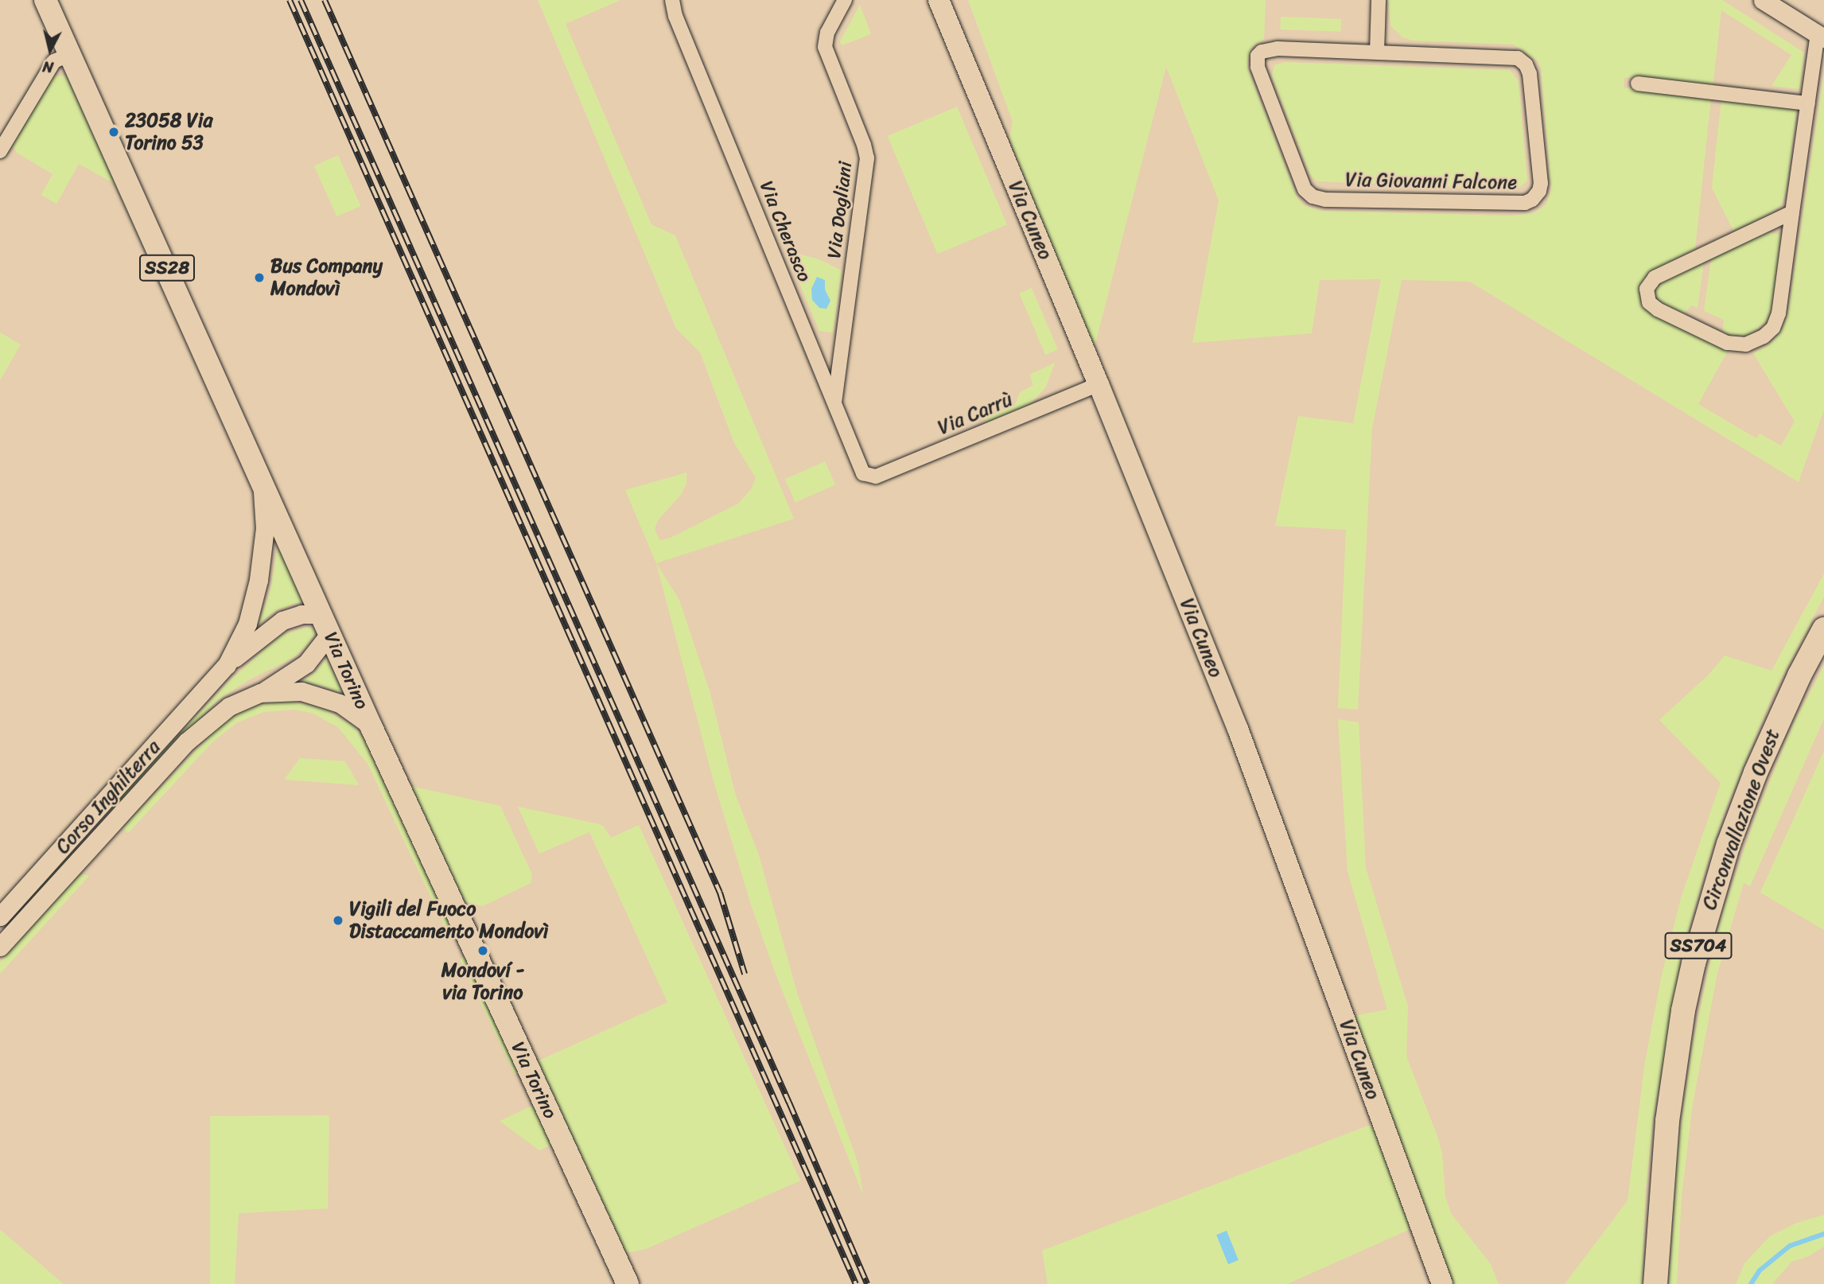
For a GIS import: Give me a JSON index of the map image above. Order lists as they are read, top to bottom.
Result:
{
  "streets": {
    "highway": ["Circonvallazione Ovest", "SS704"],
    "main road": ["Via Cuneo", "SS28", "Via Torino"],
    "street": [
      "Via Giovanni Falcone",
      "Via Dogliani",
      "Via Cherasco",
      "Via Carrù",
      "Corso Inghilterra"
    ]
  },
  "crossings": [
    ["Via Dogliani", "Via Cherasco"],
    ["Via Cuneo", "Via Carrù"],
    ["Via Cherasco", "Via Carrù"],
    ["Via Torino", "Corso Inghilterra"]
  ],
  "places": [
    "23058 Via Torino 53",
    "Bus Company Mondovì",
    "Vigili del Fuoco Distaccamento Mondovì",
    "Mondoví - via Torino"
  ],
  "north": "bottom"
}
